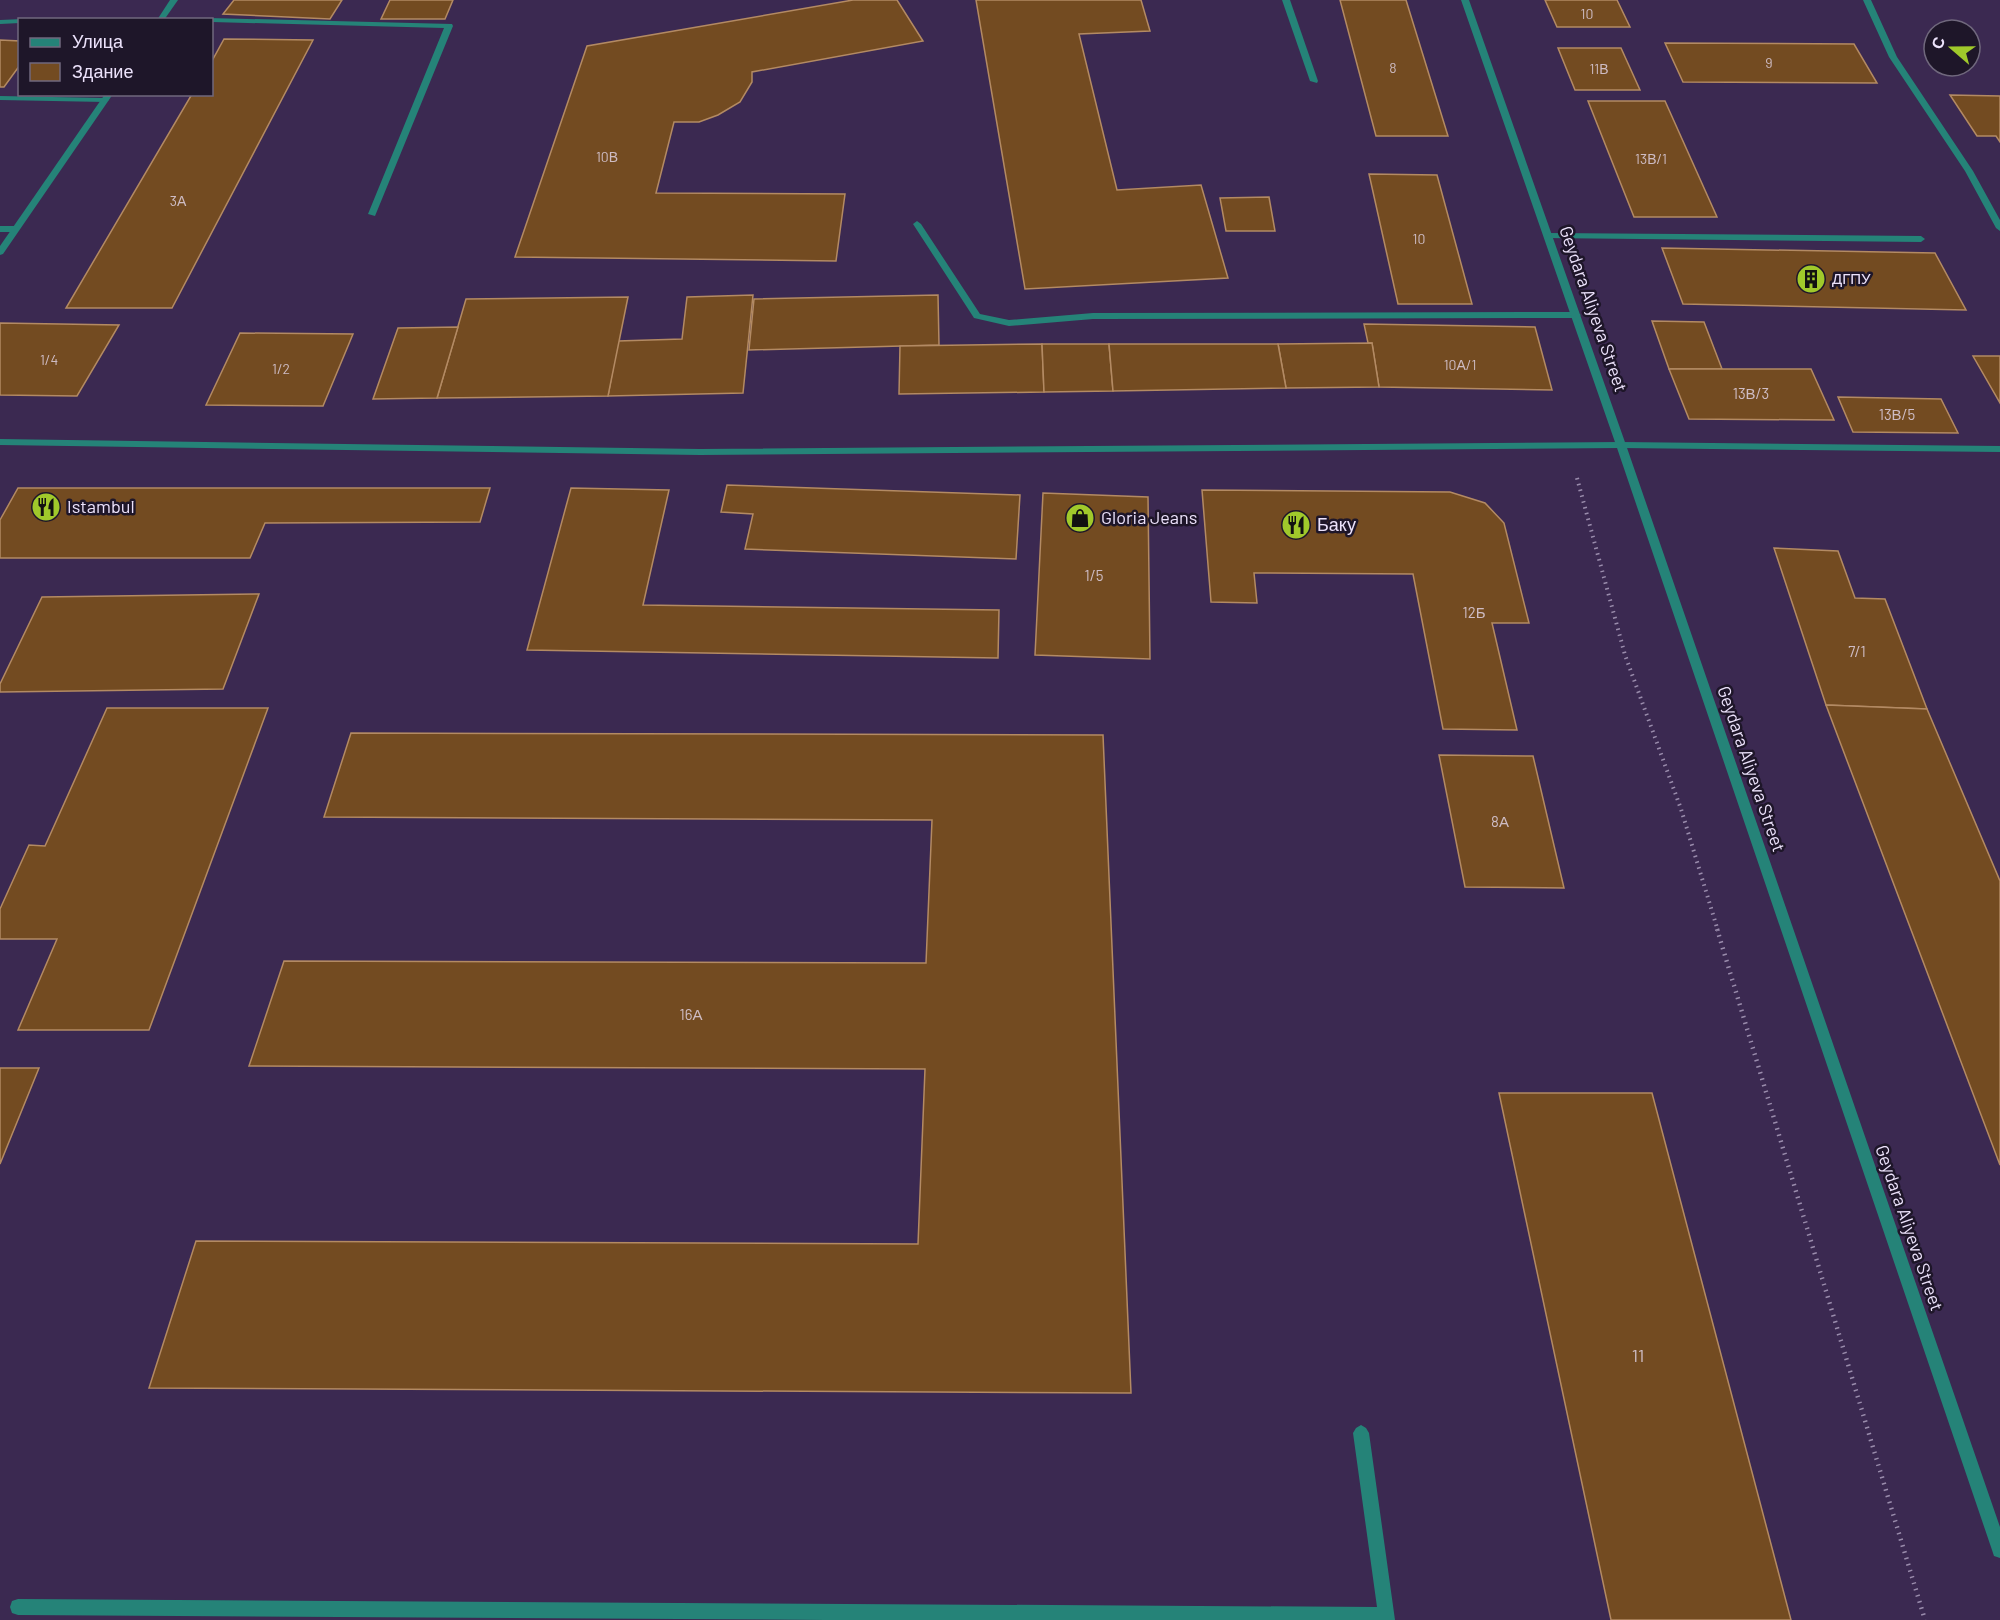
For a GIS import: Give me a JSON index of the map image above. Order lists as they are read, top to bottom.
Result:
{
  "streets": {
    "street": ["Geydara Aliyeva Street"]
  },
  "places": {
    "building": ["ДГПУ"],
    "restaurant": ["Istambul", "Баку"],
    "shop": ["Gloria Jeans"]
  },
  "house_numbers": [
    "10",
    "9",
    "8",
    "11В",
    "10В",
    "13В/1",
    "3А",
    "10",
    "1/4",
    "10А/1",
    "1/2",
    "13В/3",
    "13В/5",
    "1/5",
    "12Б",
    "7/1",
    "8А",
    "16А",
    "11"
  ],
  "legend": ["Улица", "Здание"],
  "north": "left"
}
